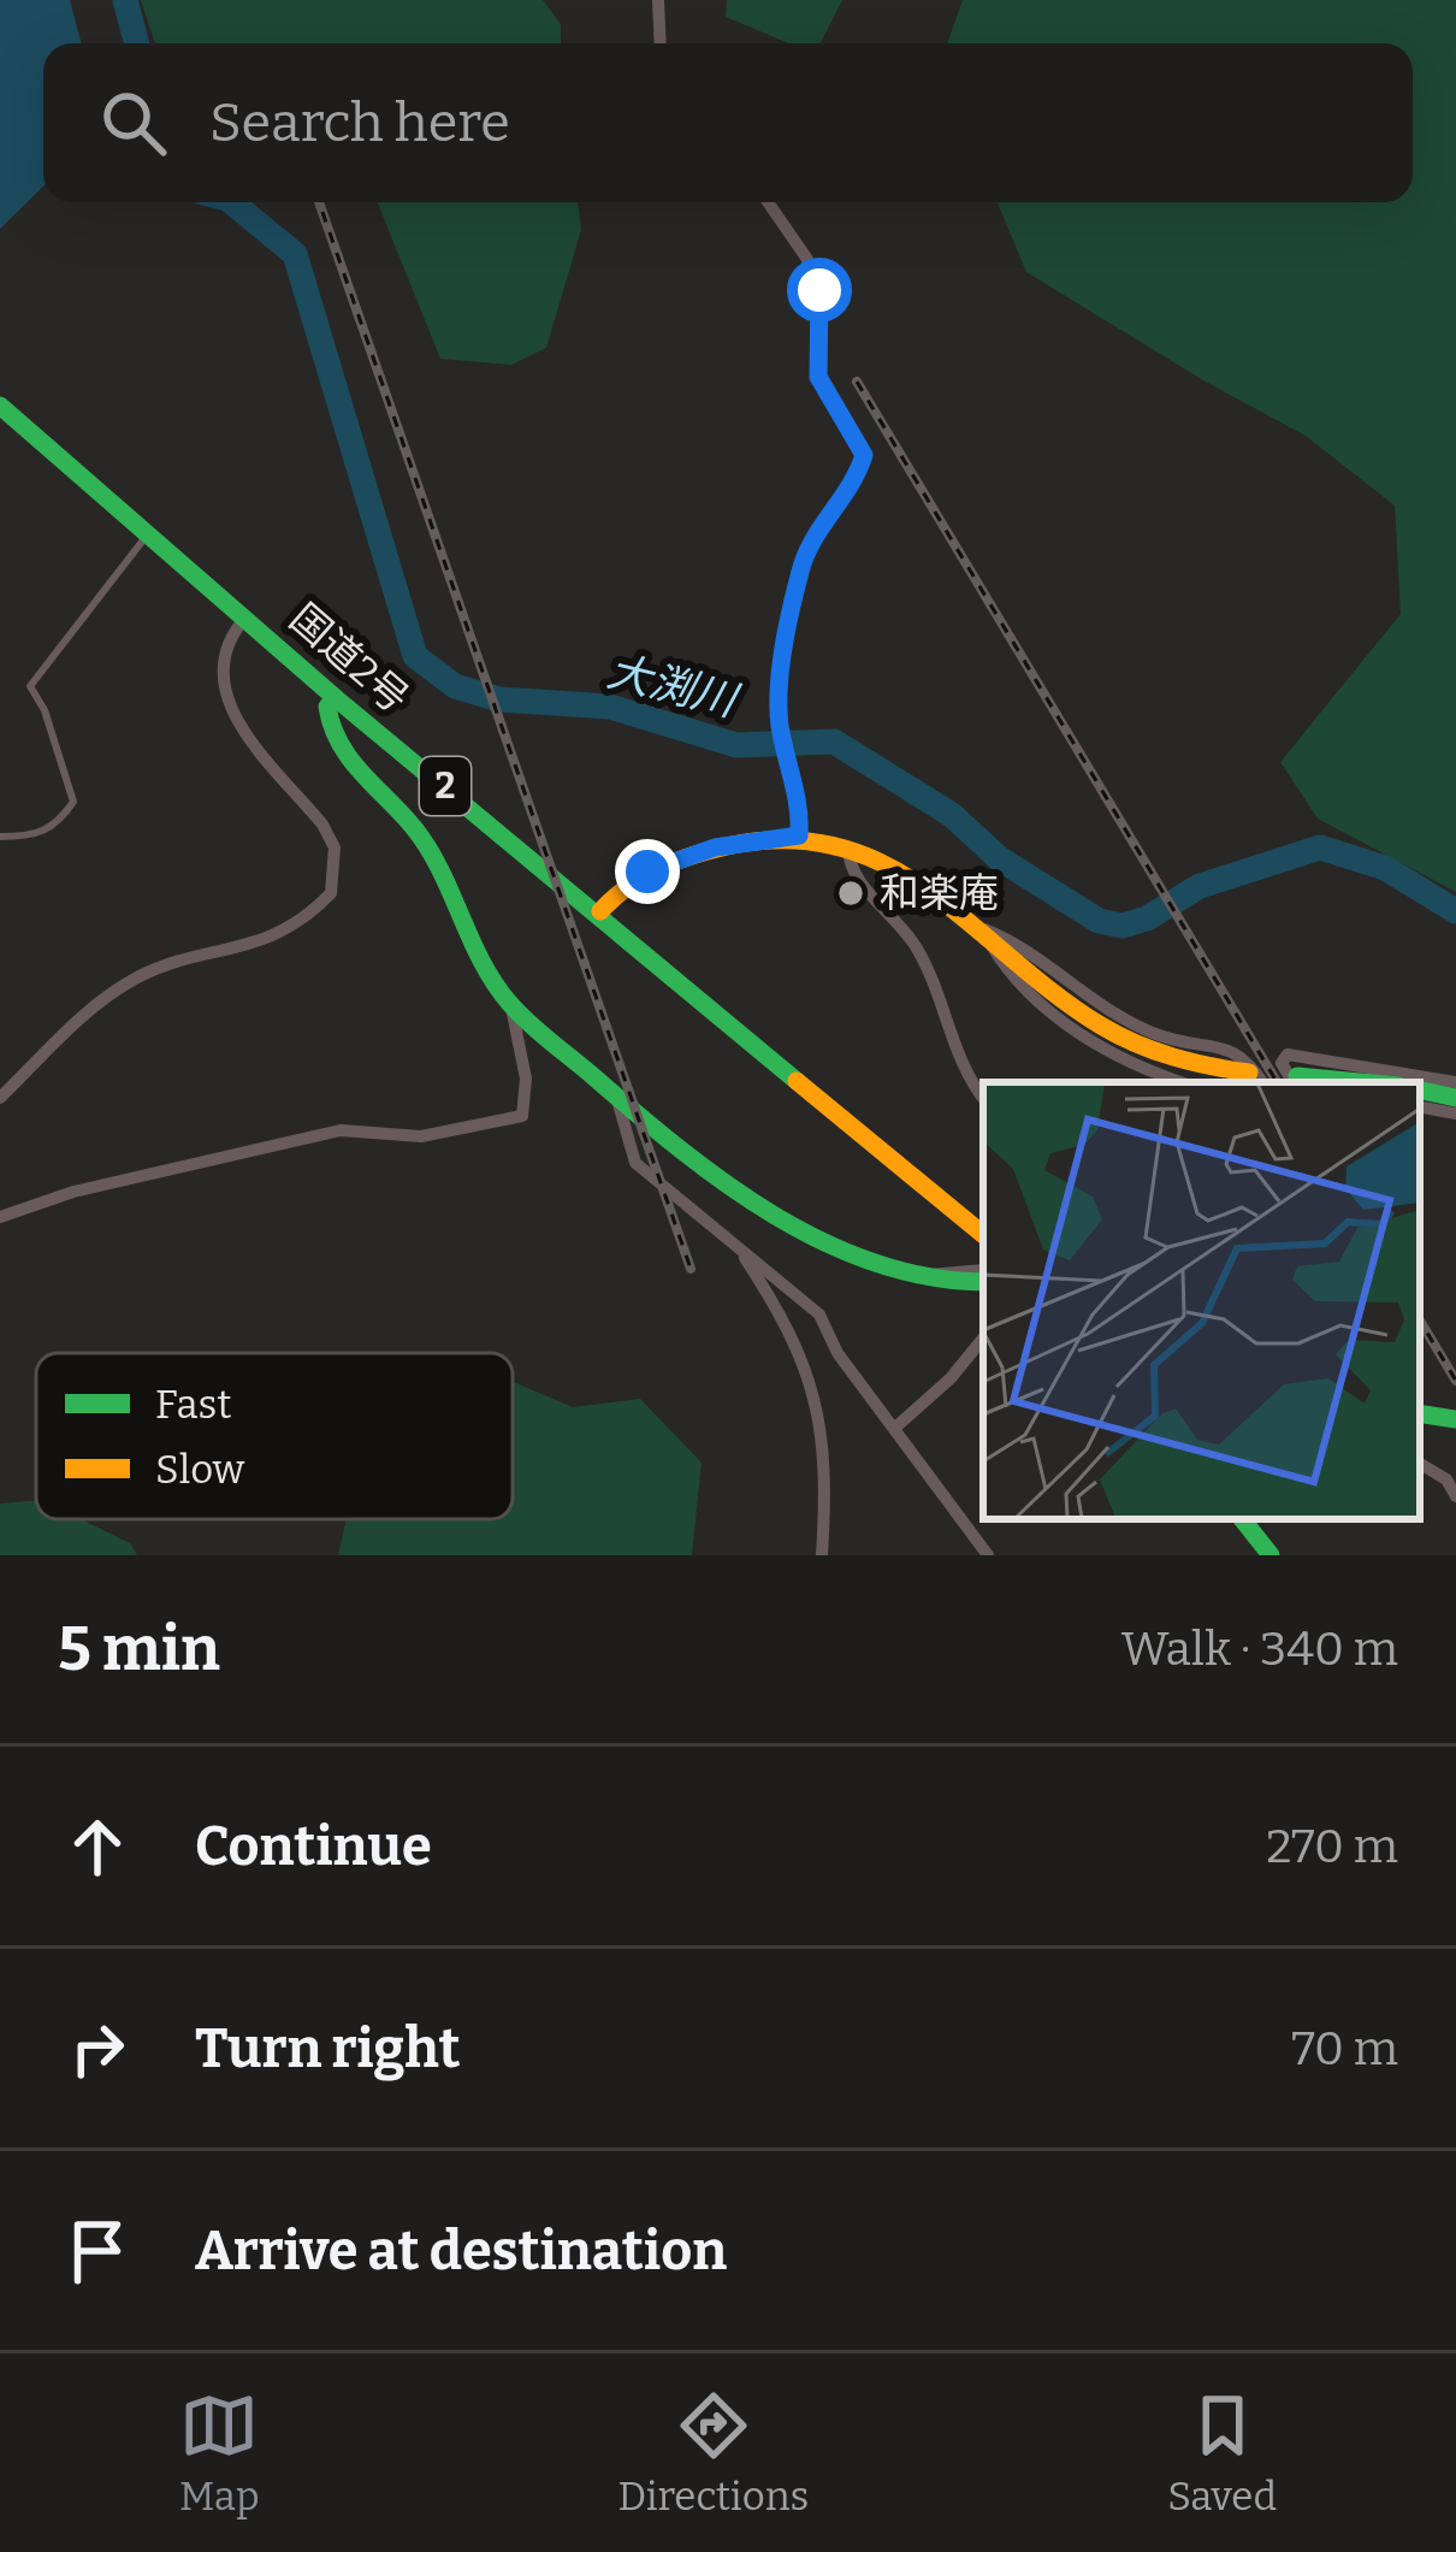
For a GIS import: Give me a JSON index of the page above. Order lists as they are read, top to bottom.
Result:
{
  "streets": {
    "main road": ["国道2号", "2"]
  },
  "water": ["大渕川"],
  "places": ["和楽庵"],
  "legend": ["Fast", "Slow"],
  "page": {
    "search": "Search here",
    "heading": ["5 min", "Walk · 340 m"],
    "list": [
      ["Continue", "270 m"],
      ["Turn right", "70 m"],
      "Arrive at destination"
    ],
    "nav": ["Map", "Directions", "Saved"]
  }
}
